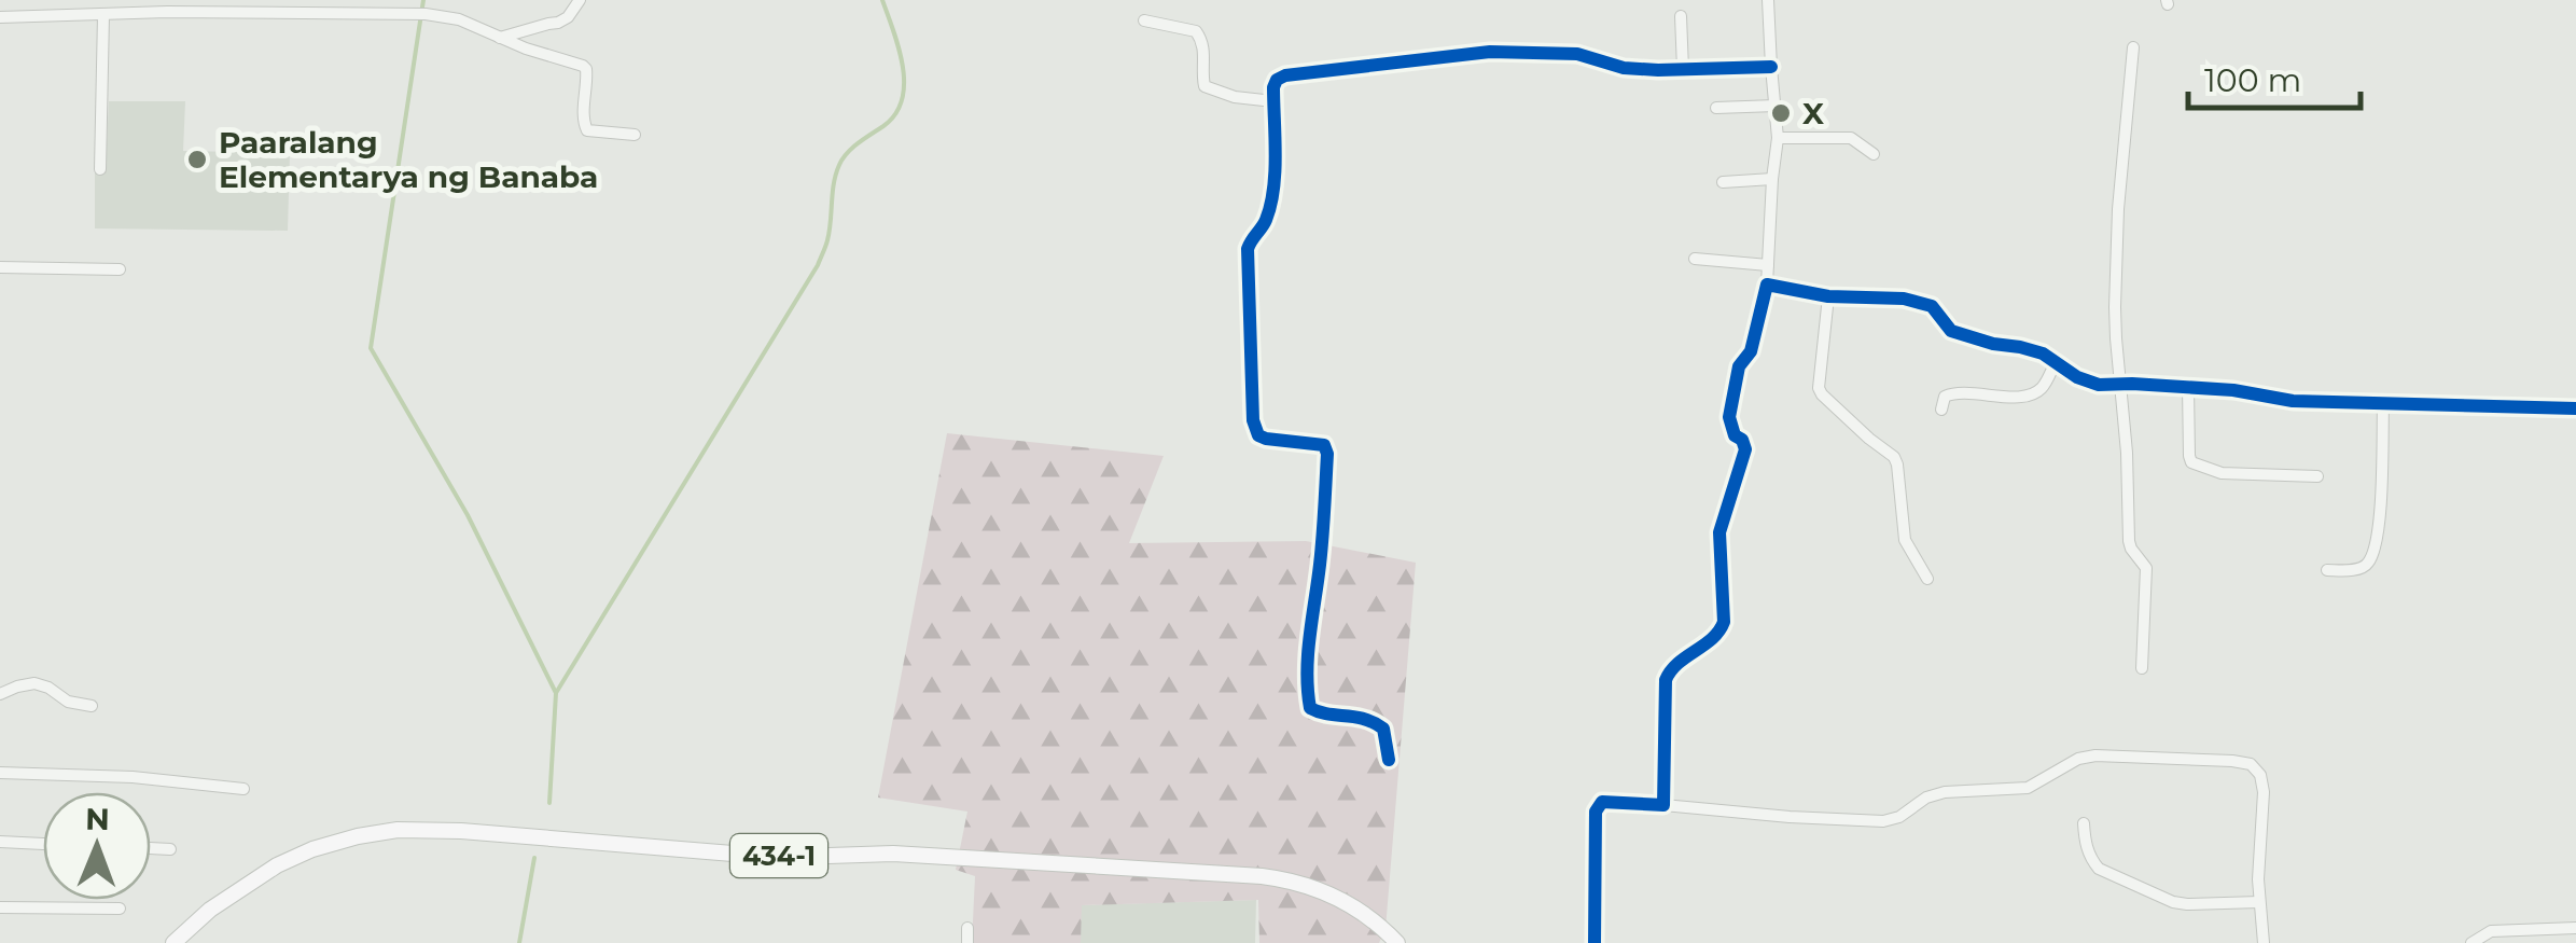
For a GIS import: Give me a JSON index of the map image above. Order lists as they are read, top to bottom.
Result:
{
  "streets": {
    "main road": ["434-1"]
  },
  "places": ["X", "Paaralang Elementarya ng Banaba"],
  "scale_bar": "100 m",
  "north": "top"
}
